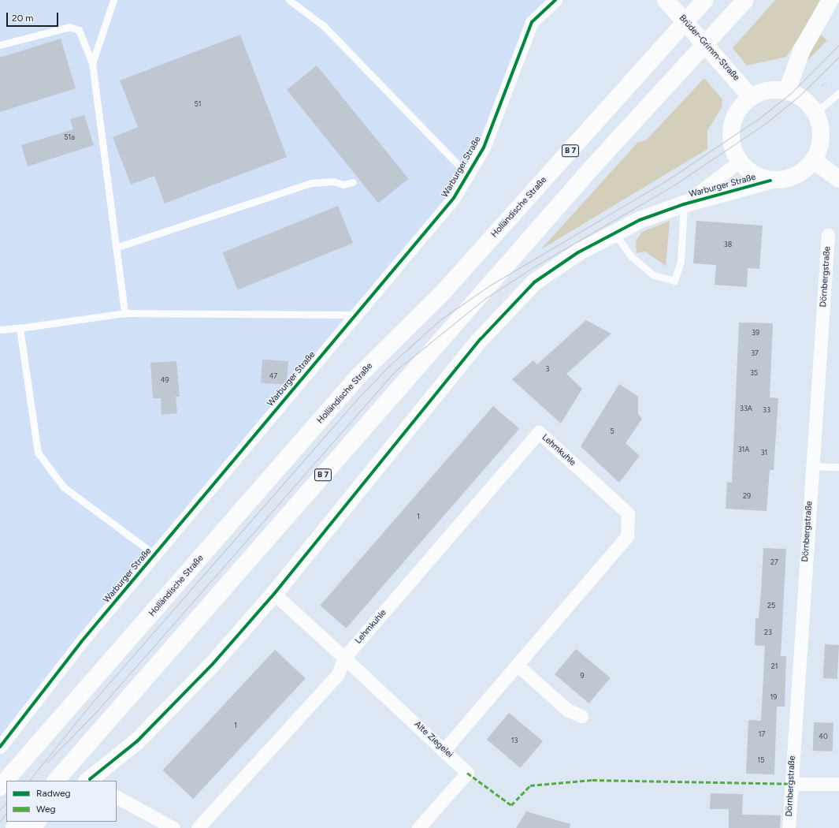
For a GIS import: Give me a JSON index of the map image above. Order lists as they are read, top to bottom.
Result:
{
  "streets": {
    "main road": [
      "Brüder-Grimm-Straße",
      "B 7",
      "Warburger Straße",
      "Holländische Straße"
    ],
    "street": ["Dörnbergstraße", "Lehmkuhle", "Alte Ziegelei"]
  },
  "crossings": [
    ["Brüder-Grimm-Straße", "Warburger Straße"],
    ["Warburger Straße", "Alte Ziegelei"],
    ["Lehmkuhle", "Alte Ziegelei"]
  ],
  "house_numbers": [
    "51",
    "51a",
    "38",
    "39",
    "37",
    "3",
    "35",
    "47",
    "49",
    "33A",
    "33",
    "5",
    "31A",
    "31",
    "29",
    "1",
    "27",
    "25",
    "23",
    "21",
    "9",
    "19",
    "1",
    "17",
    "40",
    "13",
    "15"
  ],
  "legend": ["Radweg", "Weg"],
  "scale_bar": "20 m"
}
